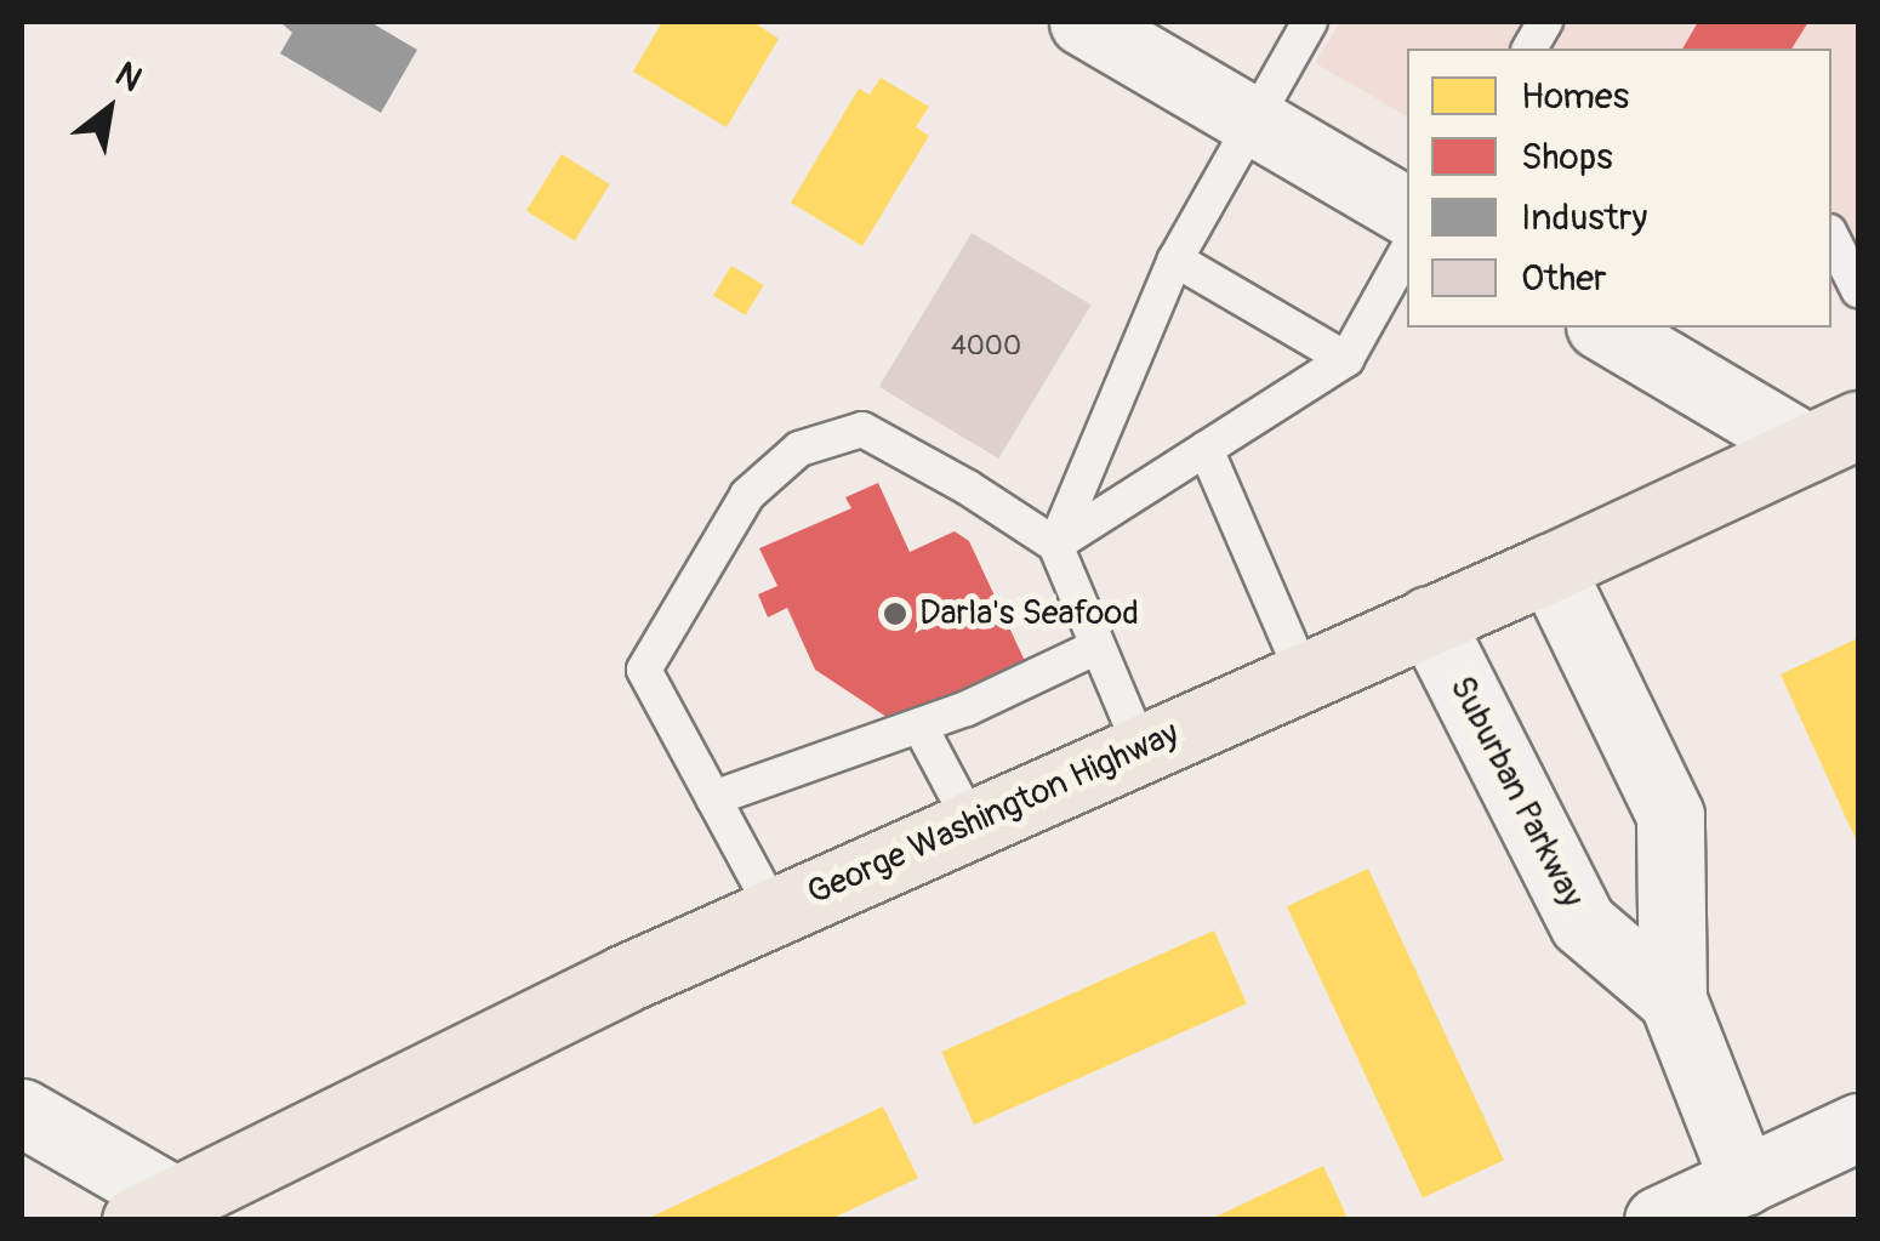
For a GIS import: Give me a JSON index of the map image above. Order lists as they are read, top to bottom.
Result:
{
  "streets": {
    "main road": ["George Washington Highway"],
    "street": ["Suburban Parkway"]
  },
  "crossings": [
    ["Suburban Parkway", "George Washington Highway"]
  ],
  "places": ["Darla's Seafood"],
  "house_numbers": ["4000"],
  "legend": [
    "Homes",
    "Shops",
    "Industry",
    "Other"
  ],
  "north": "top right"
}
